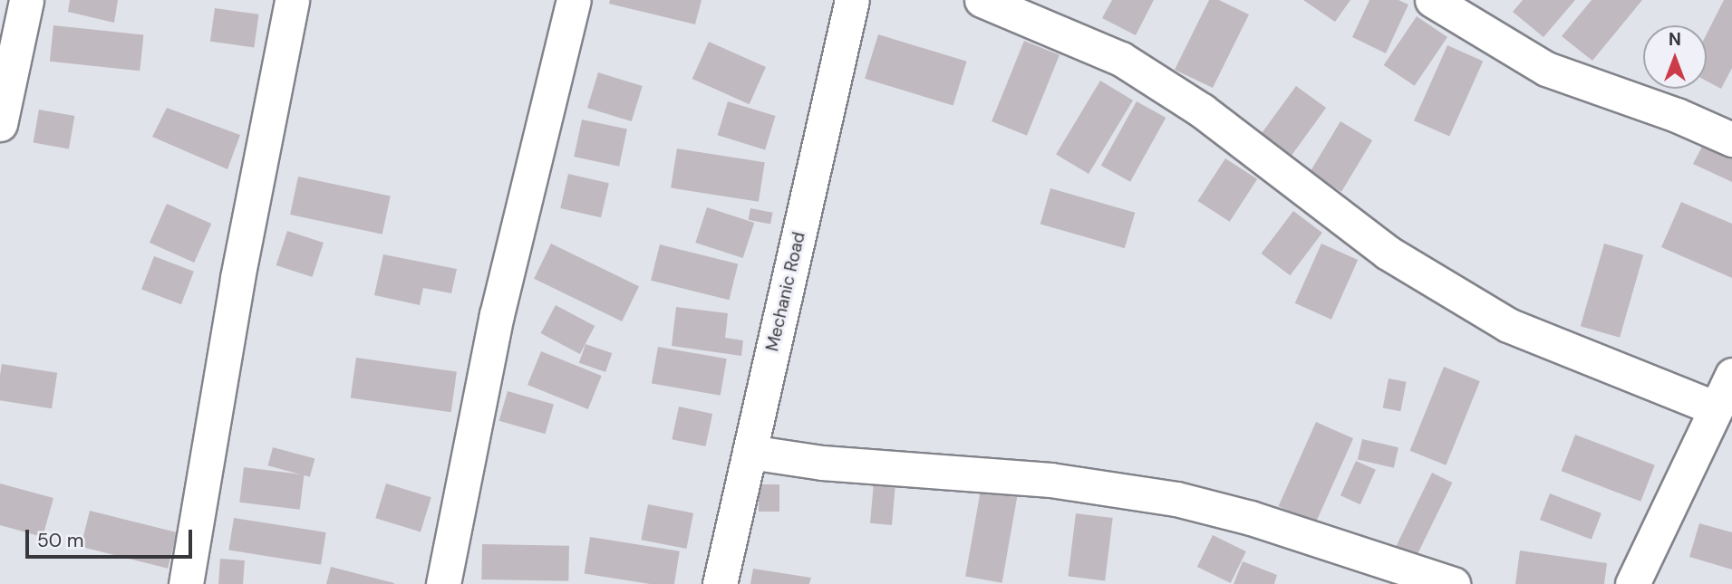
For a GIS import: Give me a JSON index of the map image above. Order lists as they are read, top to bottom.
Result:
{
  "streets": {
    "street": ["Mechanic Road"]
  },
  "scale_bar": "50 m",
  "north": "top"
}
